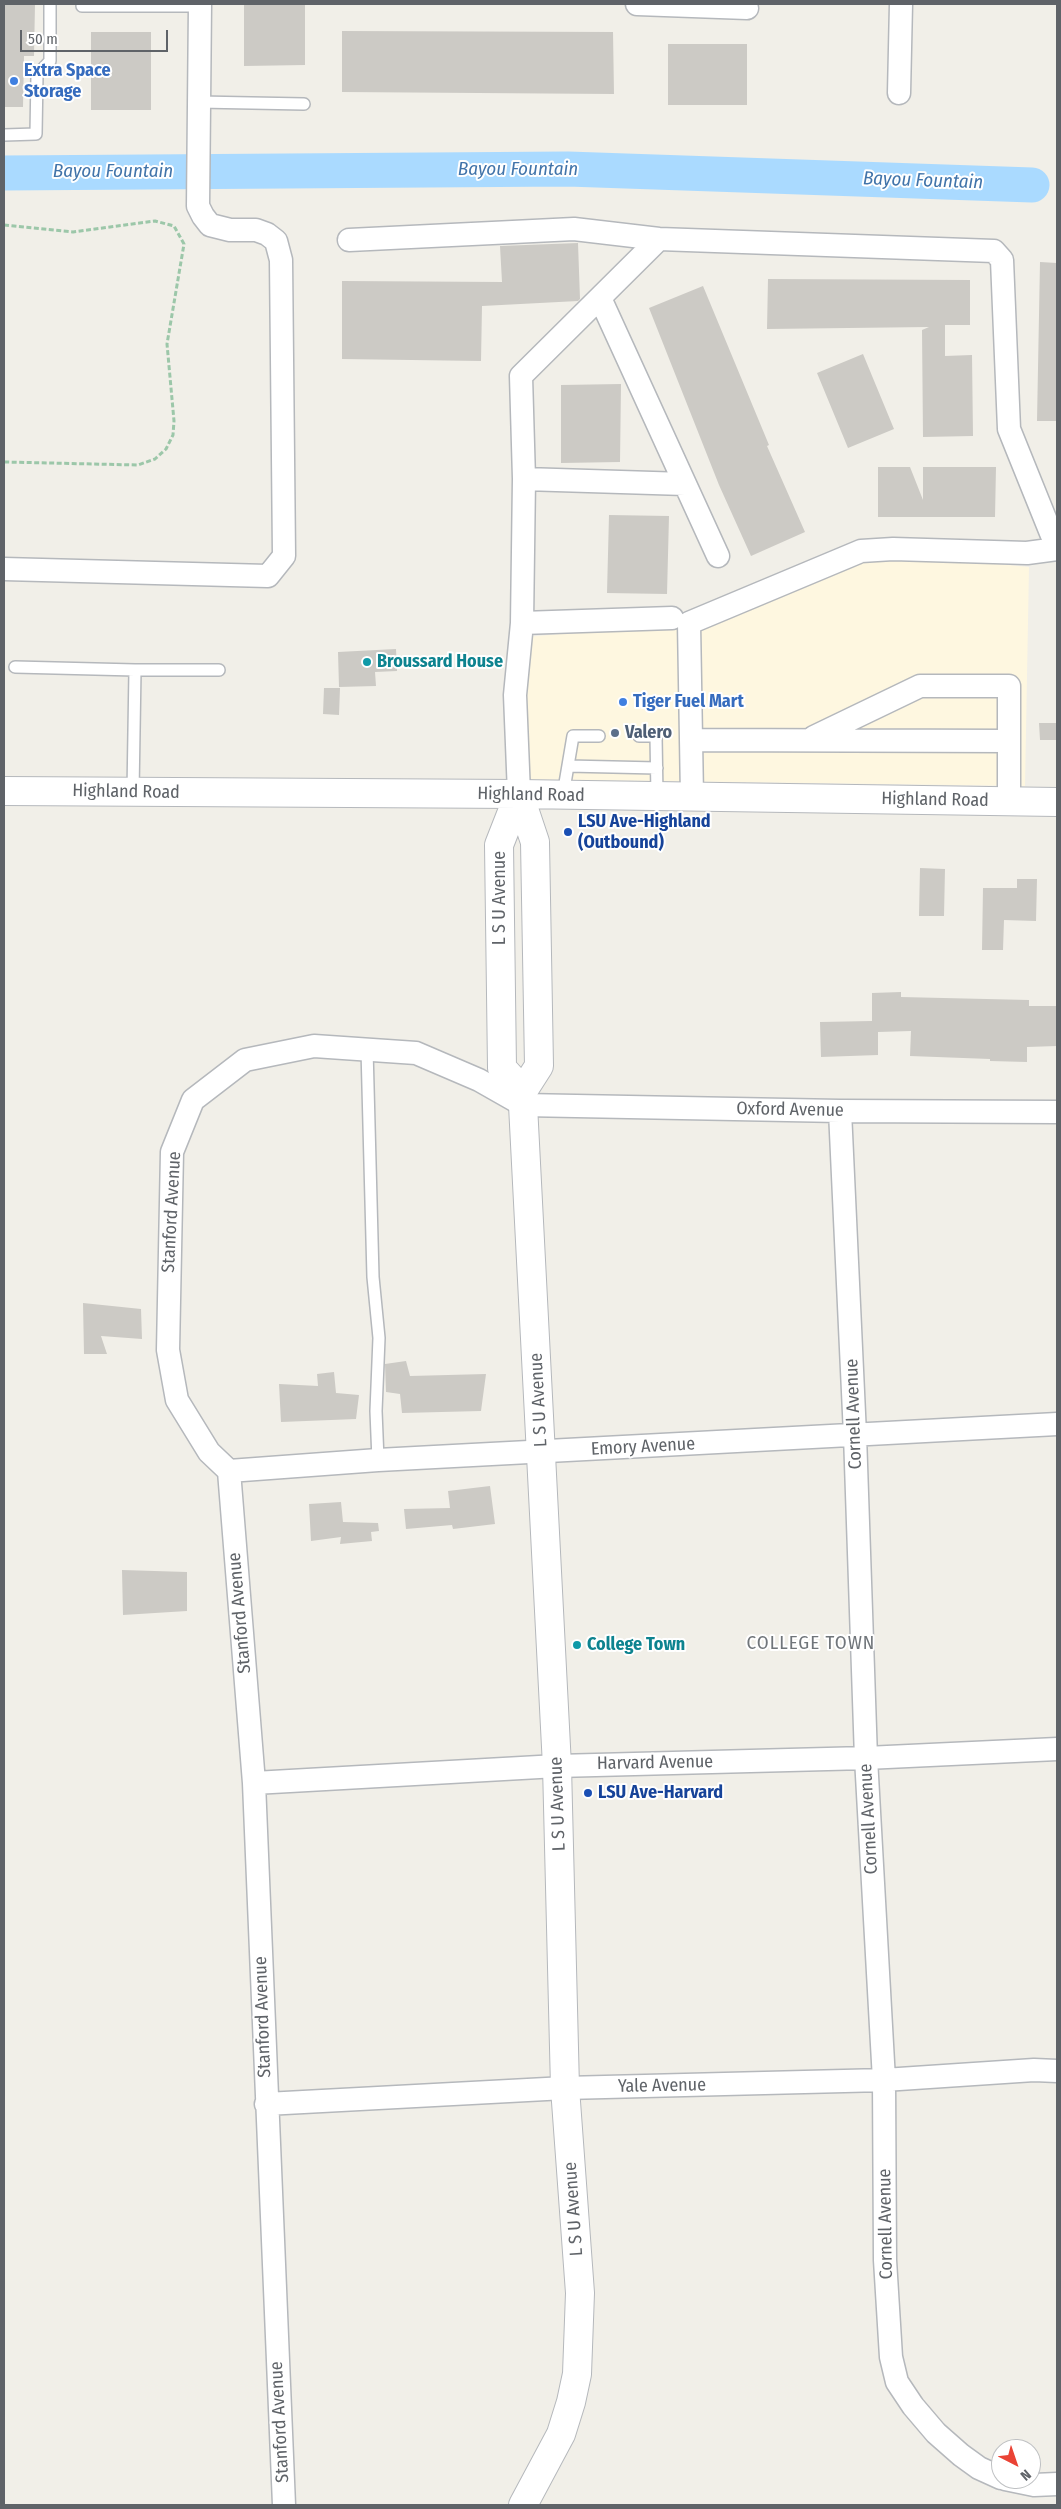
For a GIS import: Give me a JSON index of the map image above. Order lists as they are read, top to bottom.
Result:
{
  "streets": {
    "street": [
      "Highland Road",
      "L S U Avenue",
      "Oxford Avenue",
      "Stanford Avenue",
      "Cornell Avenue",
      "Emory Avenue",
      "Harvard Avenue",
      "Yale Avenue"
    ]
  },
  "crossings": [
    ["Highland Road", "L S U Avenue"],
    ["L S U Avenue", "Oxford Avenue"],
    ["L S U Avenue", "Stanford Avenue"],
    ["L S U Avenue", "Emory Avenue"],
    ["L S U Avenue", "Harvard Avenue"],
    ["L S U Avenue", "Yale Avenue"],
    ["Oxford Avenue", "Stanford Avenue"],
    ["Oxford Avenue", "Cornell Avenue"],
    ["Stanford Avenue", "Emory Avenue"],
    ["Stanford Avenue", "Harvard Avenue"],
    ["Stanford Avenue", "Yale Avenue"],
    ["Cornell Avenue", "Emory Avenue"],
    ["Cornell Avenue", "Harvard Avenue"],
    ["Cornell Avenue", "Yale Avenue"]
  ],
  "districts": ["COLLEGE TOWN"],
  "water": ["Bayou Fountain"],
  "places": [
    "Extra Space Storage",
    "Broussard House",
    "Tiger Fuel Mart",
    "Valero",
    "LSU Ave-Highland (Outbound)",
    "College Town",
    "LSU Ave-Harvard"
  ],
  "scale_bar": "50 m",
  "north": "bottom right"
}
